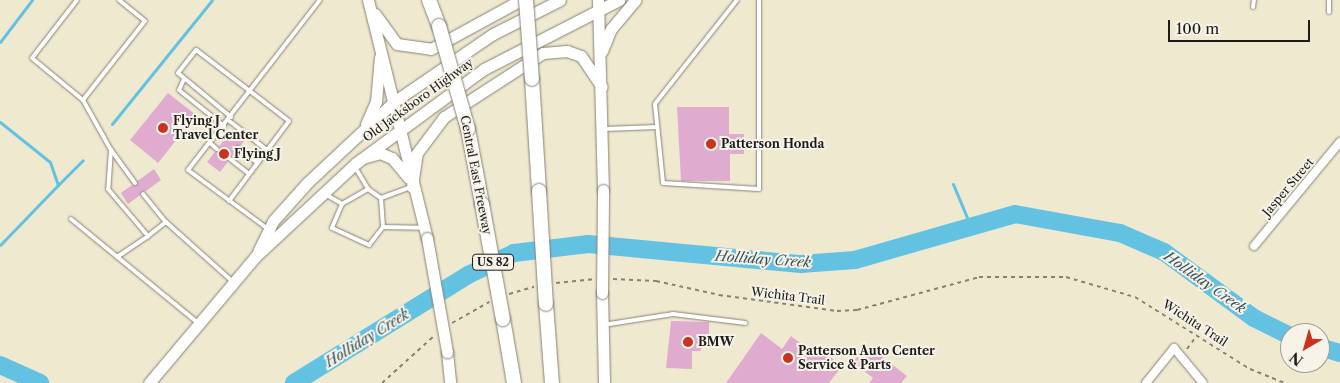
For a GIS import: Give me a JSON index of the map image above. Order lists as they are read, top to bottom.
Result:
{
  "streets": {
    "highway": ["Central East Freeway", "US 82"],
    "main road": ["Old Jacksboro Highway"],
    "street": ["Jasper Street"],
    "path": ["Wichita Trail"]
  },
  "water": ["Holliday Creek"],
  "places": [
    "Flying J Travel Center",
    "Patterson Honda",
    "Flying J",
    "BMW",
    "Patterson Auto Center Service & Parts"
  ],
  "scale_bar": "100 m",
  "north": "bottom left"
}
